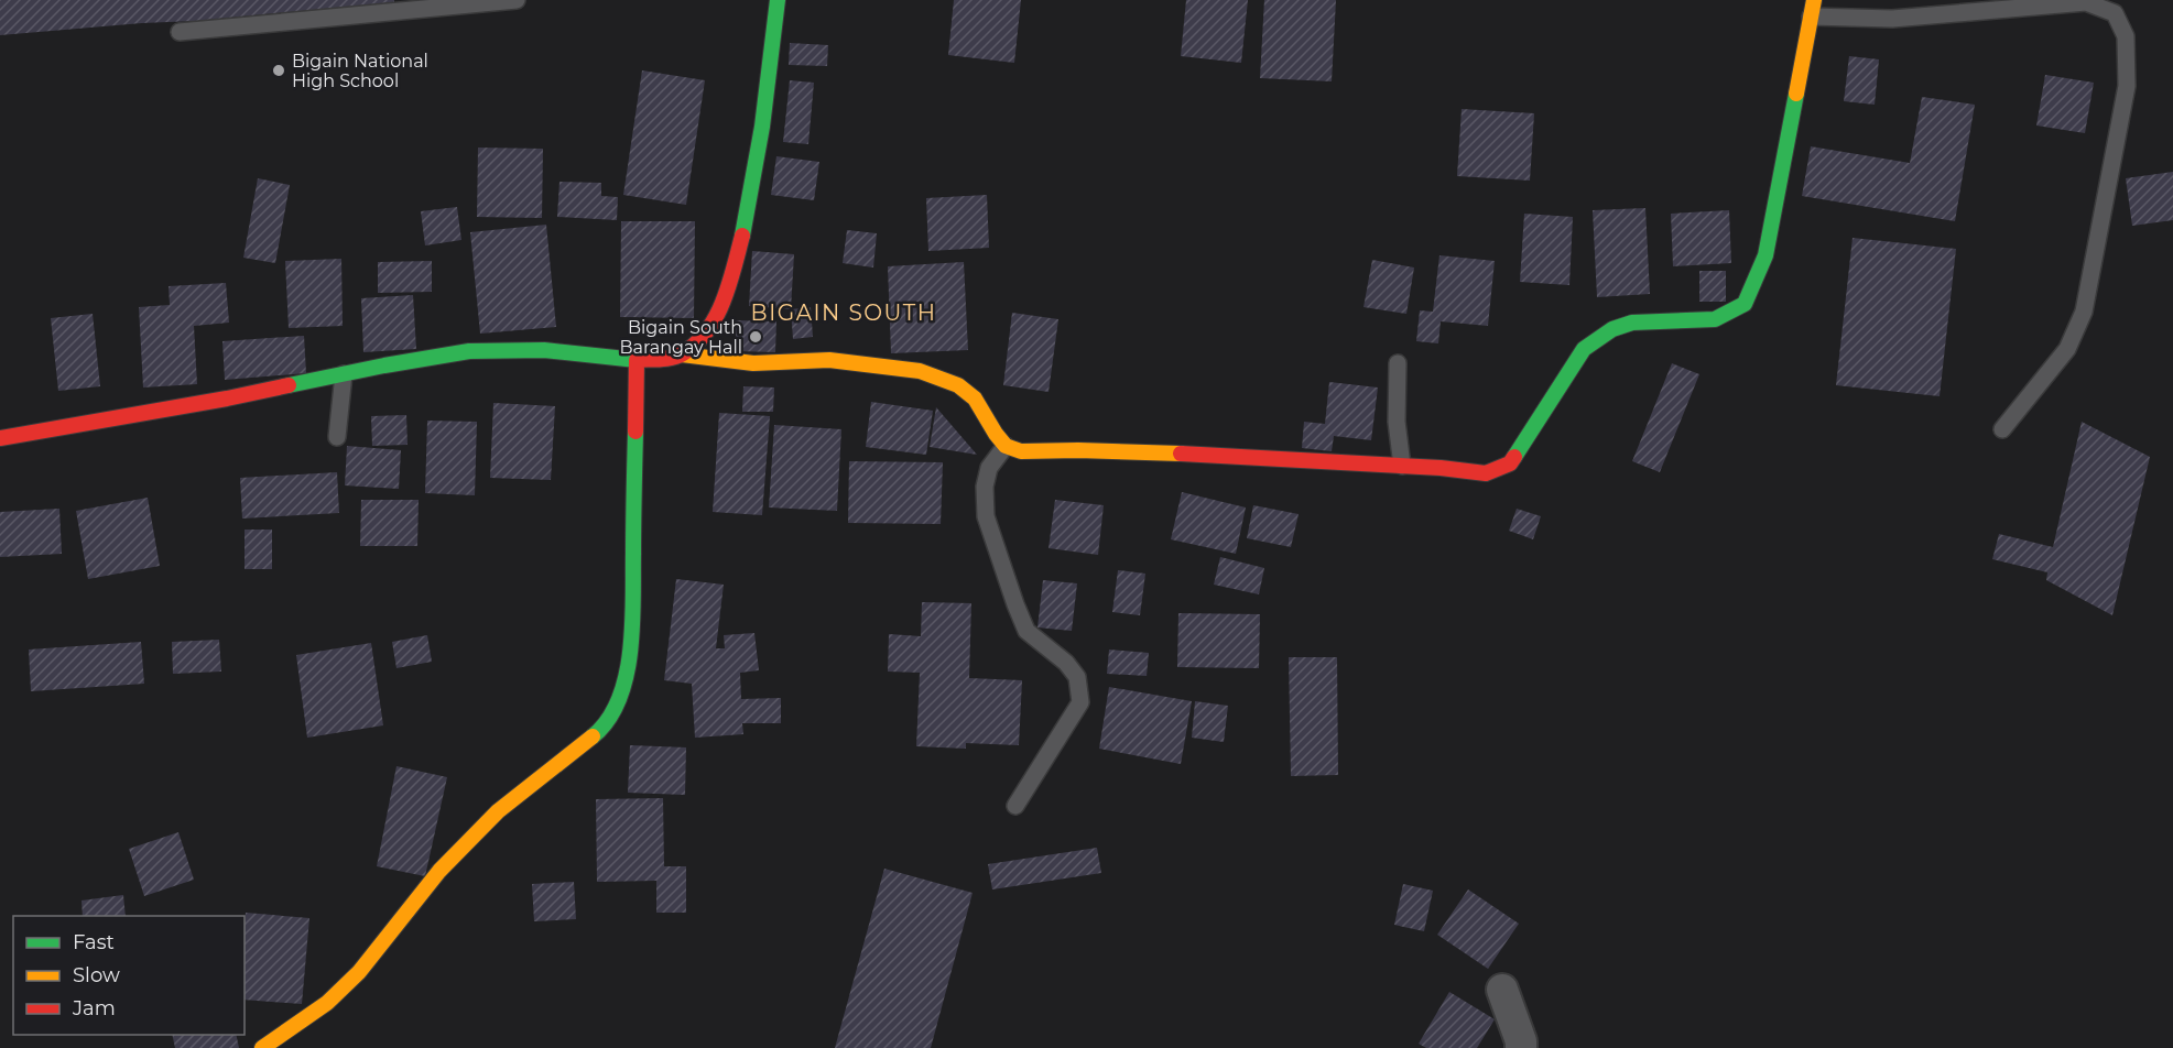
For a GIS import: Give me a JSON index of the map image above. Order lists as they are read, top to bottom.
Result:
{
  "districts": ["BIGAIN SOUTH"],
  "places": ["Bigain National High School", "Bigain South Barangay Hall"],
  "legend": ["Fast", "Slow", "Jam"]
}
